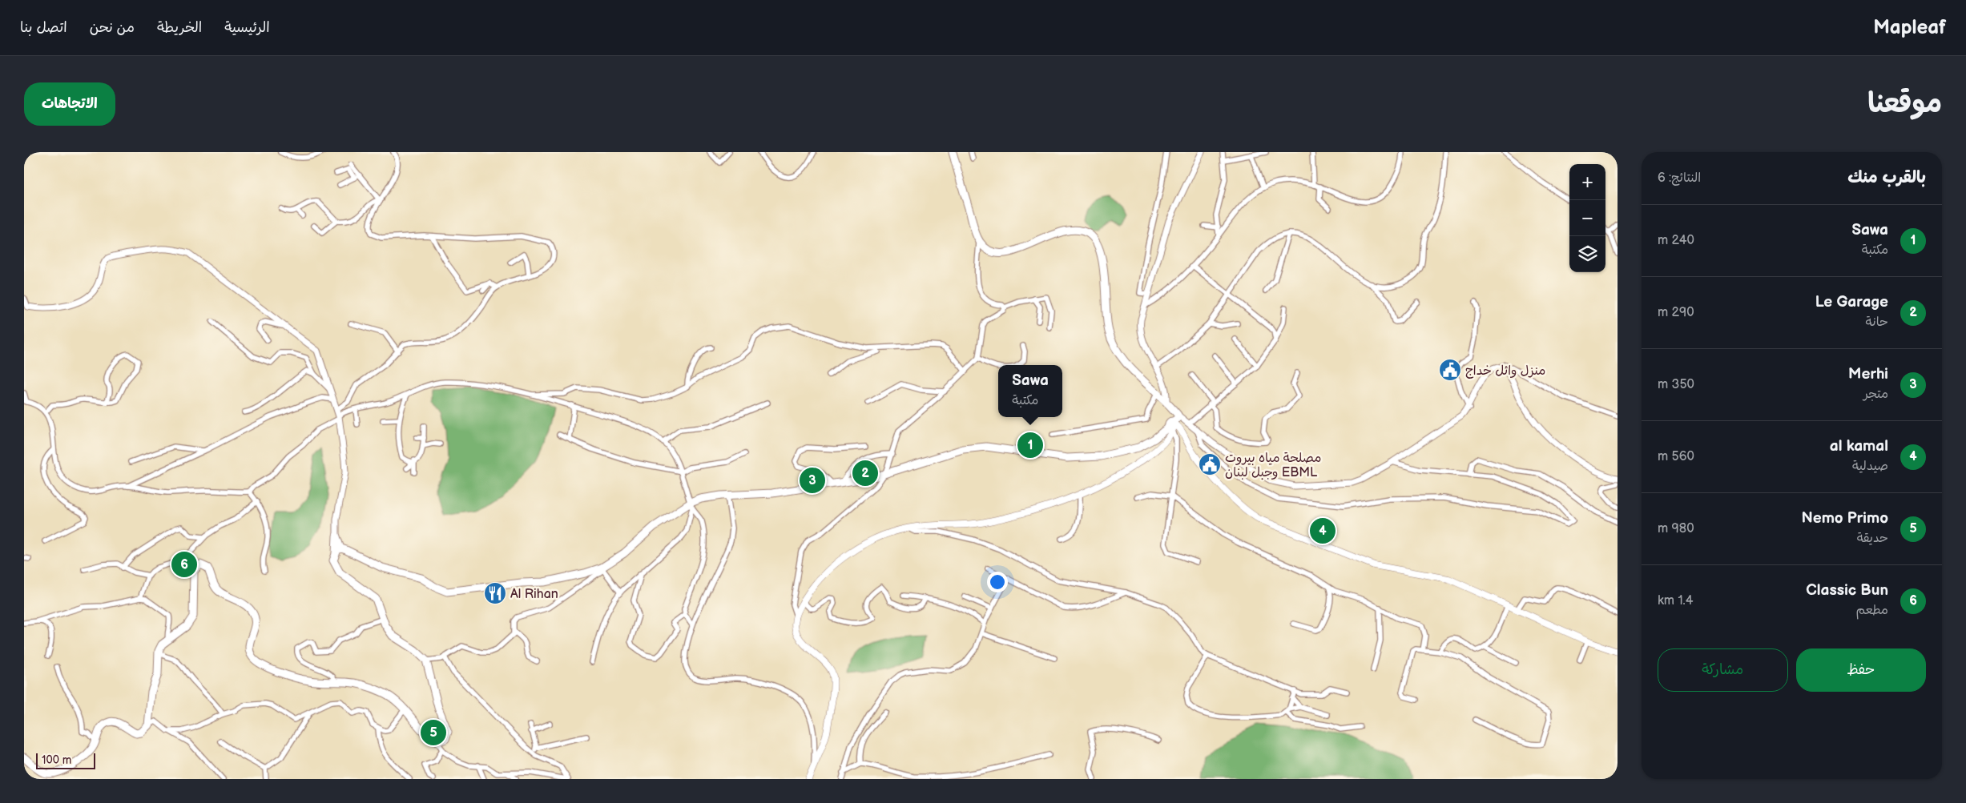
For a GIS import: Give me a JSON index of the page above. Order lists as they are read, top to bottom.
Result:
{
  "places": {
    "public building": ["منزل وائل خداج", "مصلحة مياه بيروت وجبل لبنان EBML"],
    "restaurant": ["Al Rihan"]
  },
  "scale_bar": "100 m",
  "page": {
    "header": "Mapleaf",
    "nav": [
      "الرئيسية",
      "الخريطة",
      "من نحن",
      "اتصل بنا"
    ],
    "title": "موقعنا",
    "buttons": [
      "الاتجاهات",
      ["حفظ", "مشاركة"]
    ],
    "heading": ["بالقرب منك", "النتائج: 6"],
    "map_buttons": ["+", "−"],
    "list": [
      {
        "mark": "1",
        "name": "Sawa",
        "note": "مكتبة",
        "value": "240 m"
      },
      {
        "mark": "2",
        "name": "Le Garage",
        "note": "حانة",
        "value": "290 m"
      },
      {
        "mark": "3",
        "name": "Merhi",
        "note": "متجر",
        "value": "350 m"
      },
      {
        "mark": "4",
        "name": "al kamal",
        "note": "صيدلية",
        "value": "560 m"
      },
      {
        "mark": "5",
        "name": "Nemo Primo",
        "note": "حديقة",
        "value": "980 m"
      },
      {
        "mark": "6",
        "name": "Classic Bun",
        "note": "مطعم",
        "value": "1.4 km"
      }
    ],
    "popup": ["Sawa", "مكتبة"],
    "pins": [
      "1",
      "2",
      "3",
      "4",
      "6",
      "5"
    ],
    "scale": "100 m"
  }
}
